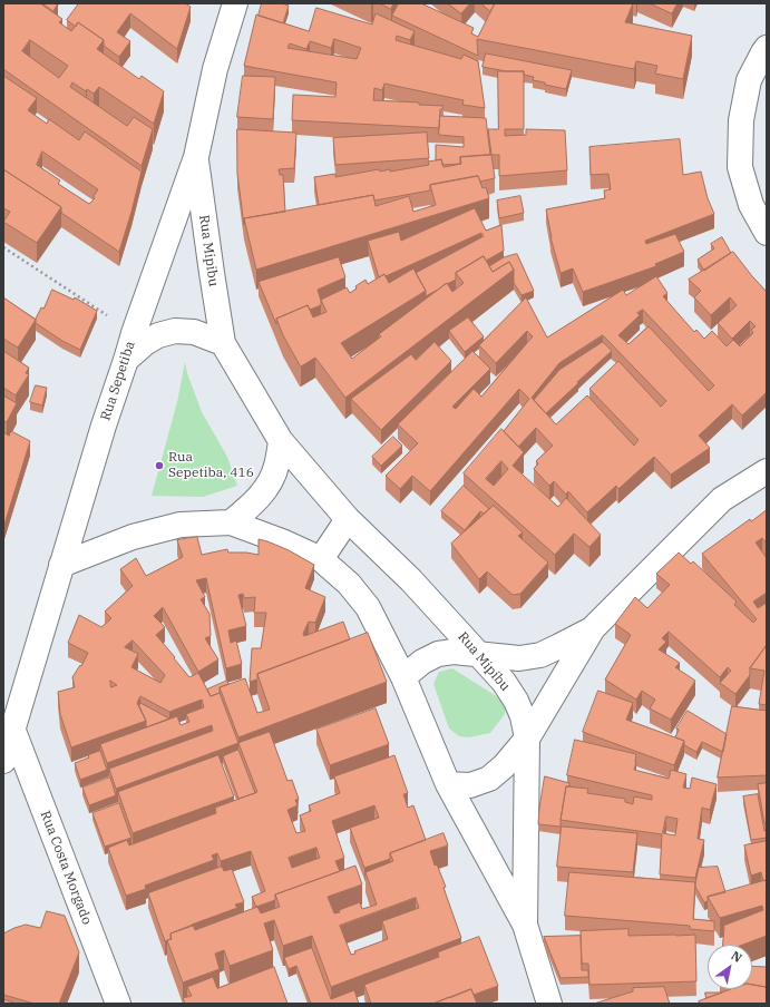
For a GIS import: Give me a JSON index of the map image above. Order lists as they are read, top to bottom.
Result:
{
  "streets": {
    "street": ["Rua Mipibu", "Rua Sepetiba", "Rua Costa Morgado"]
  },
  "crossings": [
    ["Rua Mipibu", "Rua Sepetiba"],
    ["Rua Sepetiba", "Rua Costa Morgado"]
  ],
  "places": ["Rua Sepetiba, 416"],
  "north": "top right"
}
